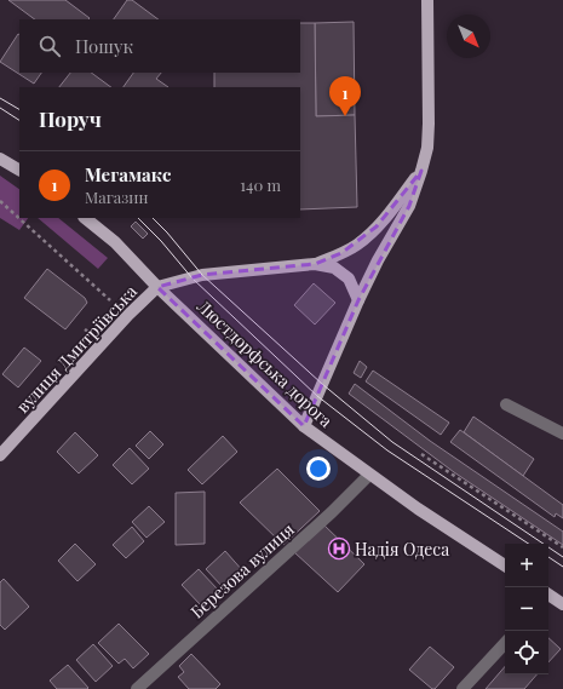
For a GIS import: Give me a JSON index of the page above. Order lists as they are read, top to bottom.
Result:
{
  "streets": {
    "main road": ["вулиця Дмитріївська", "Люстдорфська дорога"],
    "street": ["Березова вулиця"]
  },
  "crossings": [
    ["вулиця Дмитріївська", "Люстдорфська дорога"],
    ["Люстдорфська дорога", "Березова вулиця"]
  ],
  "places": {
    "hospital": ["Надія Одеса"]
  },
  "north": "bottom right",
  "page": {
    "search": "Пошук",
    "pins": "1",
    "heading": "Поруч",
    "list": [
      {
        "mark": "1",
        "name": "Мегамакс",
        "note": "Магазин",
        "value": "140 m"
      }
    ],
    "map_buttons": ["+", "−"]
  }
}
